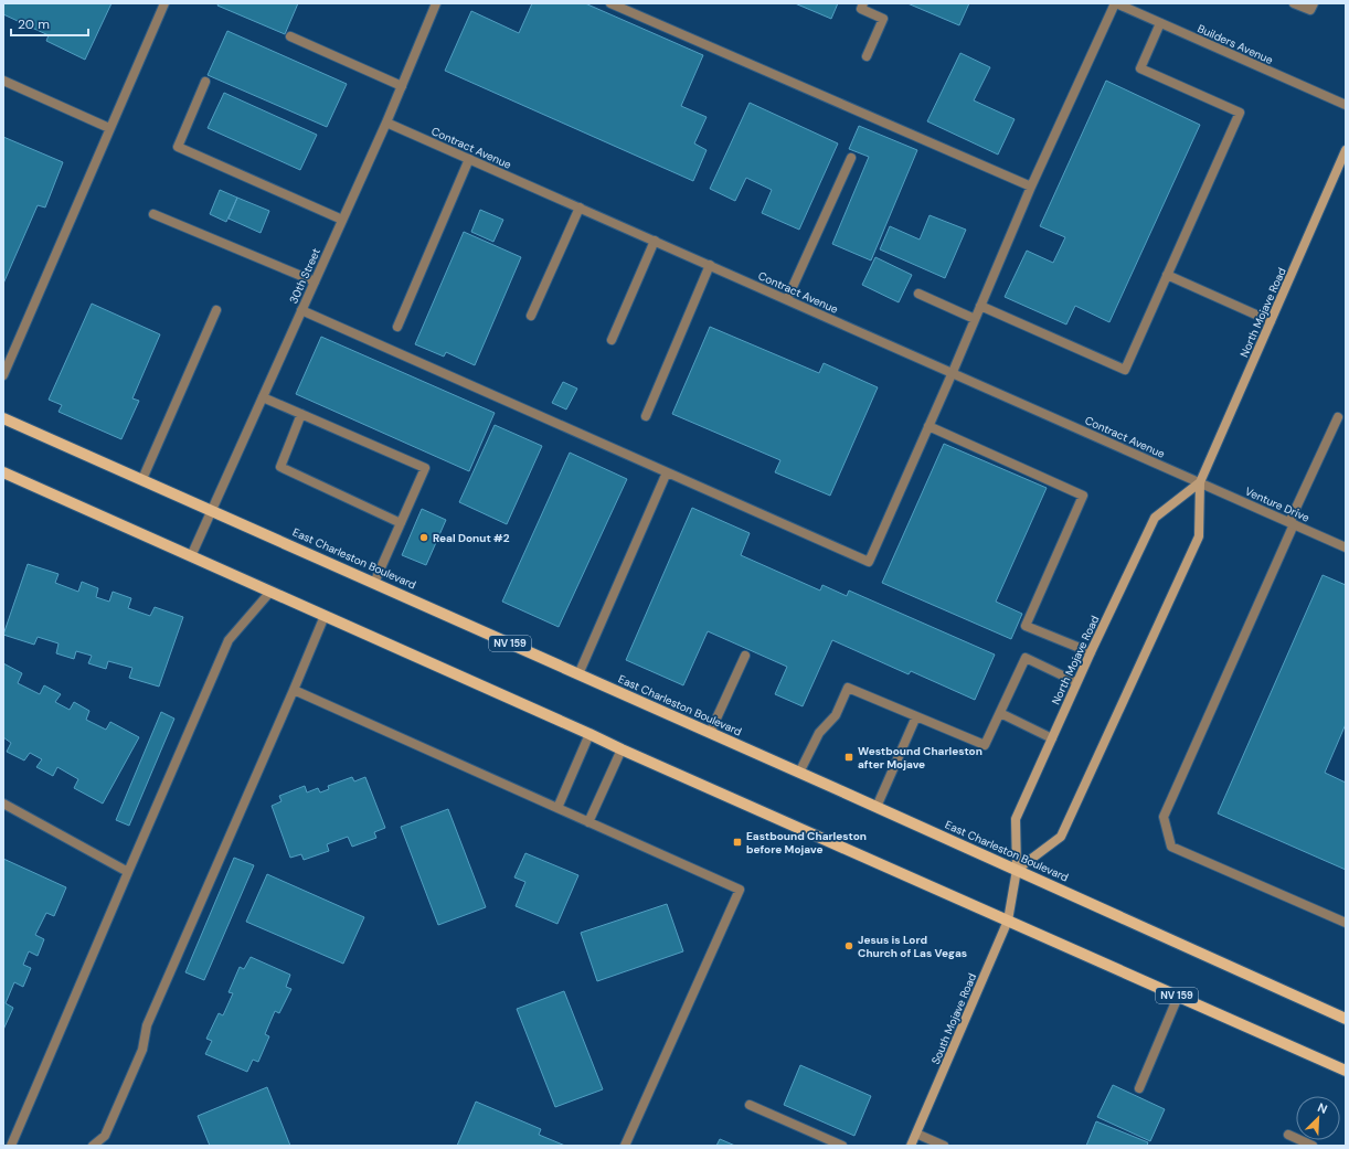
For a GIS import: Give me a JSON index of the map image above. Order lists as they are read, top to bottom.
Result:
{
  "streets": {
    "main road": ["East Charleston Boulevard", "NV 159"],
    "street": [
      "Builders Avenue",
      "Contract Avenue",
      "30th Street",
      "North Mojave Road",
      "Venture Drive",
      "South Mojave Road"
    ]
  },
  "crossings": [
    ["Contract Avenue", "30th Street"],
    ["Contract Avenue", "North Mojave Road"],
    ["Contract Avenue", "Venture Drive"],
    ["30th Street", "East Charleston Boulevard"],
    ["30th Street", "NV 159"],
    ["North Mojave Road", "Venture Drive"],
    ["North Mojave Road", "East Charleston Boulevard"],
    ["North Mojave Road", "South Mojave Road"],
    ["NV 159", "South Mojave Road"]
  ],
  "places": {
    "other": ["Real Donut #2", "Jesus is Lord Church of Las Vegas"],
    "transit": ["Westbound Charleston after Mojave", "Eastbound Charleston before Mojave"]
  },
  "scale_bar": "20 m",
  "north": "top right"
}
